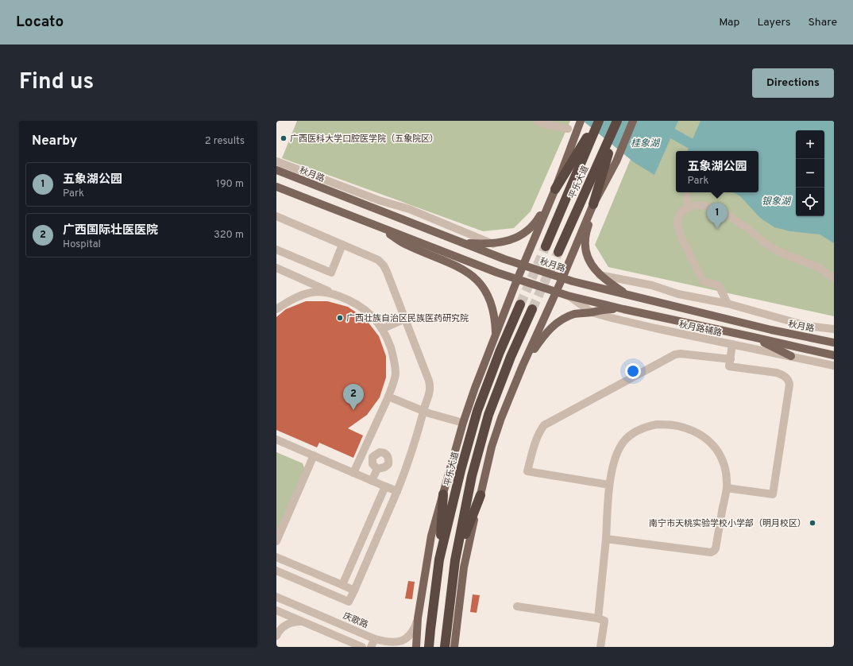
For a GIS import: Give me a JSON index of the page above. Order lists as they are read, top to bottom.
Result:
{
  "streets": {
    "highway": ["平乐大道"],
    "main road": ["秋月路"],
    "street": ["秋月路辅路", "庆歌路"]
  },
  "water": ["桂象湖", "银象湖"],
  "places": ["广西医科大学口腔医学院（五象院区）", "广西壮族自治区民族医药研究院", "南宁市天桃实验学校小学部（明月校区）"],
  "page": {
    "header": "Locato",
    "nav": ["Map", "Layers", "Share"],
    "title": "Find us",
    "buttons": "Directions",
    "heading": ["Nearby", "2 results"],
    "map_buttons": ["+", "−"],
    "popup": ["五象湖公园", "Park"],
    "list": [
      {
        "mark": "1",
        "name": "五象湖公园",
        "note": "Park",
        "value": "190 m"
      },
      {
        "mark": "2",
        "name": "广西国际壮医医院",
        "note": "Hospital",
        "value": "320 m"
      }
    ],
    "pins": ["1", "2"]
  }
}
